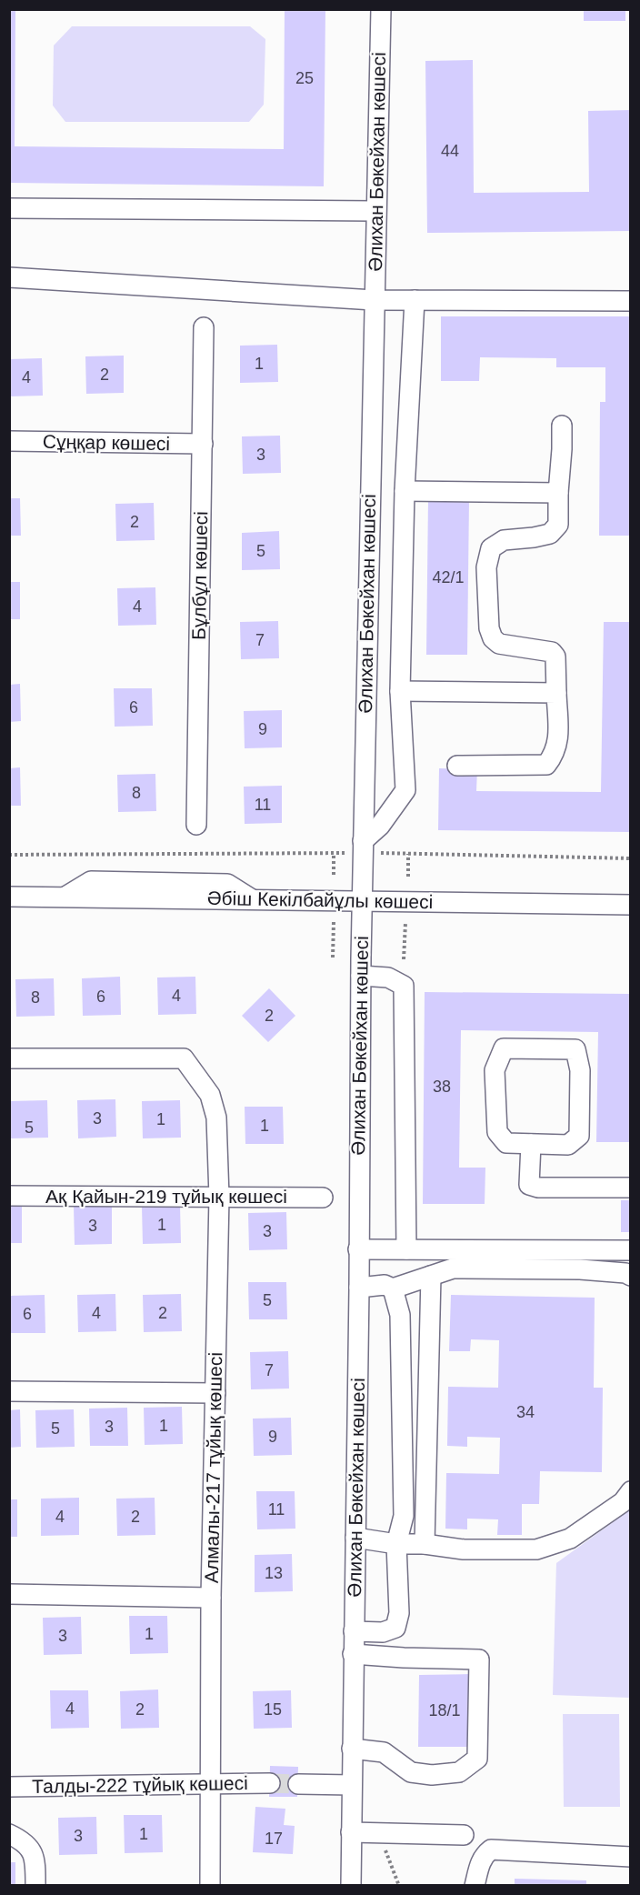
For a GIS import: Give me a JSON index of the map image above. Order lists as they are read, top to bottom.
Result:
{
  "streets": {
    "street": [
      "Әлихан Бөкейхан көшесі",
      "Сұңқар көшесі",
      "Бұлбұл көшесі",
      "Әбіш Кекілбайұлы көшесі",
      "Ақ Қайын-219 тұйық көшесі",
      "Алмалы-217 тұйық көшесі",
      "Талды-222 тұйық көшесі"
    ]
  },
  "crossings": [
    ["Әлихан Бөкейхан көшесі", "Әбіш Кекілбайұлы көшесі"],
    ["Сұңқар көшесі", "Бұлбұл көшесі"],
    ["Ақ Қайын-219 тұйық көшесі", "Алмалы-217 тұйық көшесі"],
    ["Алмалы-217 тұйық көшесі", "Талды-222 тұйық көшесі"]
  ],
  "house_numbers": [
    "25",
    "44",
    "1",
    "2",
    "4",
    "3",
    "2",
    "5",
    "42/1",
    "4",
    "7",
    "6",
    "9",
    "8",
    "11",
    "4",
    "6",
    "8",
    "2",
    "38",
    "3",
    "1",
    "1",
    "5",
    "1",
    "3",
    "3",
    "5",
    "4",
    "2",
    "6",
    "7",
    "34",
    "1",
    "3",
    "5",
    "9",
    "11",
    "4",
    "2",
    "13",
    "1",
    "3",
    "4",
    "2",
    "15",
    "18/1",
    "1",
    "3",
    "17"
  ]
}
